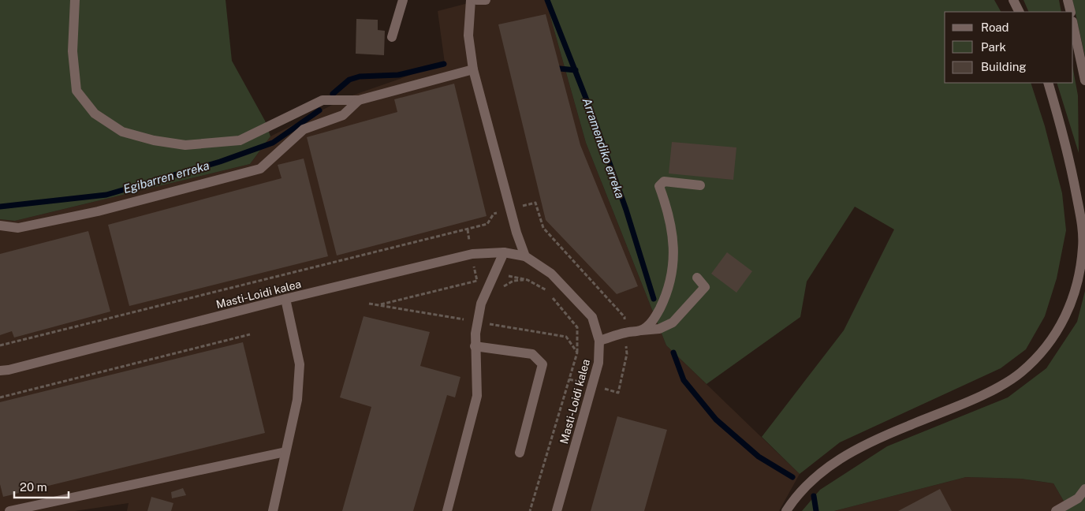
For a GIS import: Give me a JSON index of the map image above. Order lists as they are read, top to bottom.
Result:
{
  "streets": {
    "street": ["Masti-Loidi kalea"]
  },
  "water": ["Arramendiko erreka", "Egibarren erreka"],
  "legend": ["Road", "Park", "Building"],
  "scale_bar": "20 m"
}
